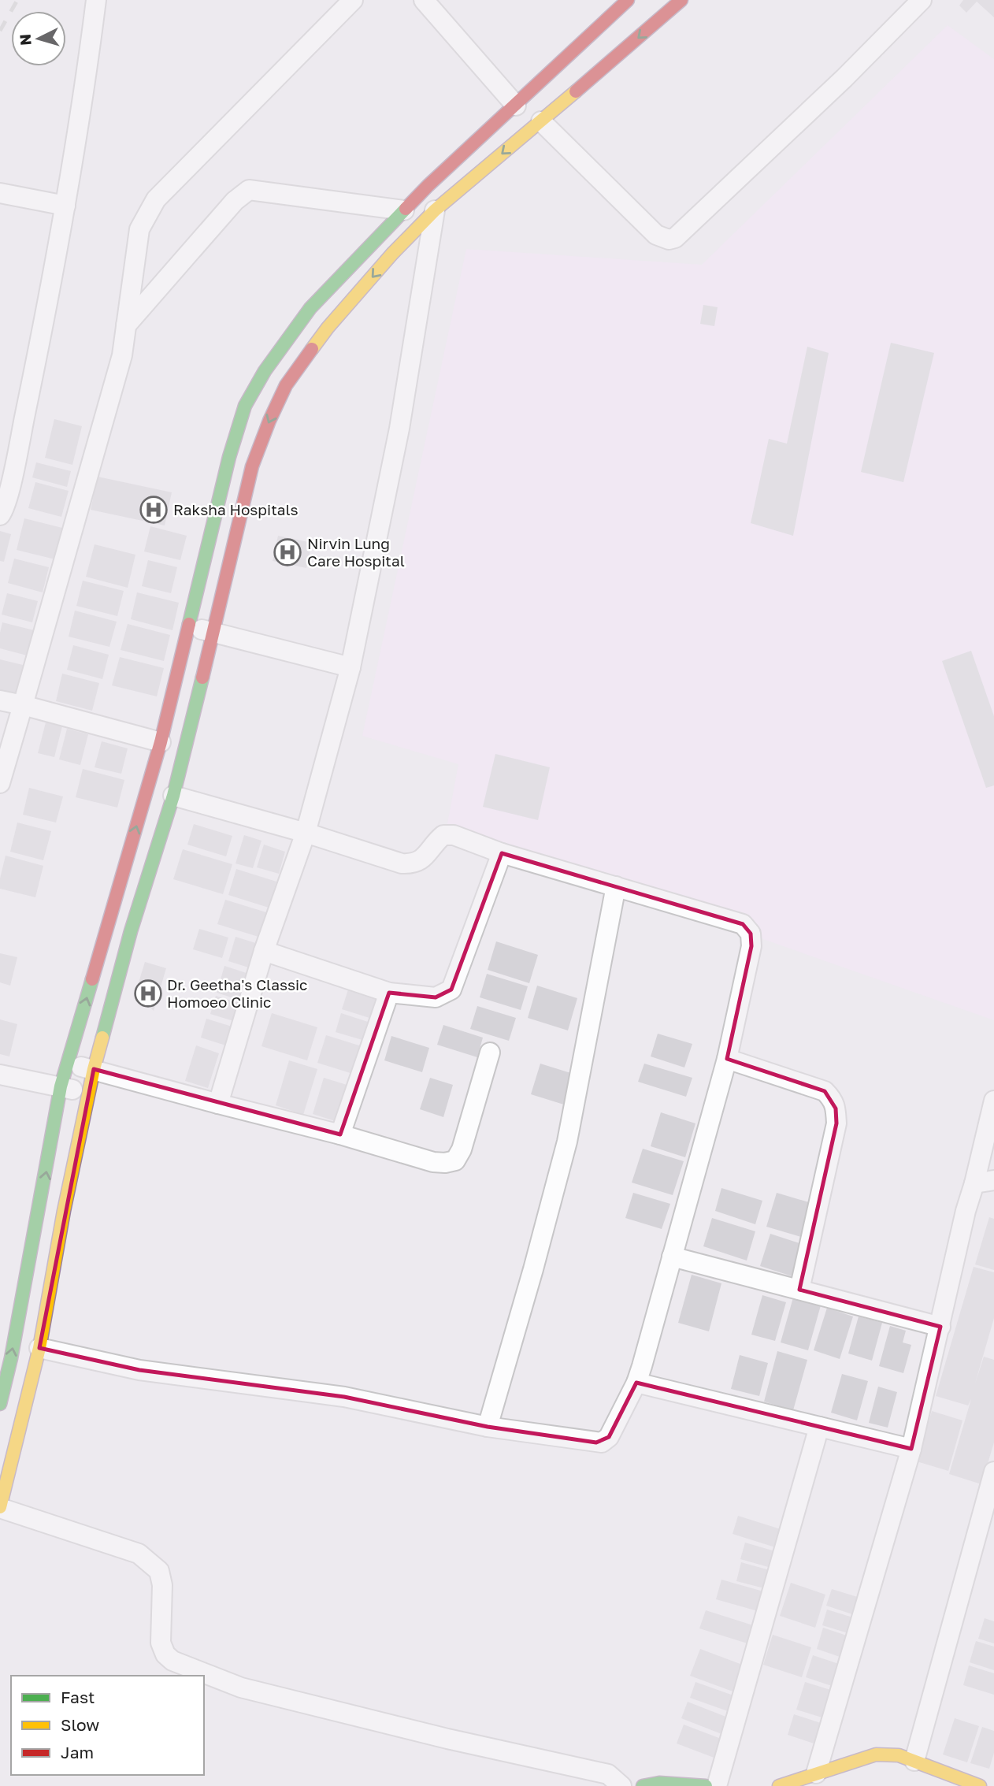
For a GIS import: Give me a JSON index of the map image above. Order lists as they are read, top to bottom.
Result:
{
  "places": {
    "hospital": ["Raksha Hospitals", "Nirvin Lung Care Hospital", "Dr. Geetha's Classic Homoeo Clinic"]
  },
  "legend": ["Fast", "Slow", "Jam"],
  "north": "left"
}
